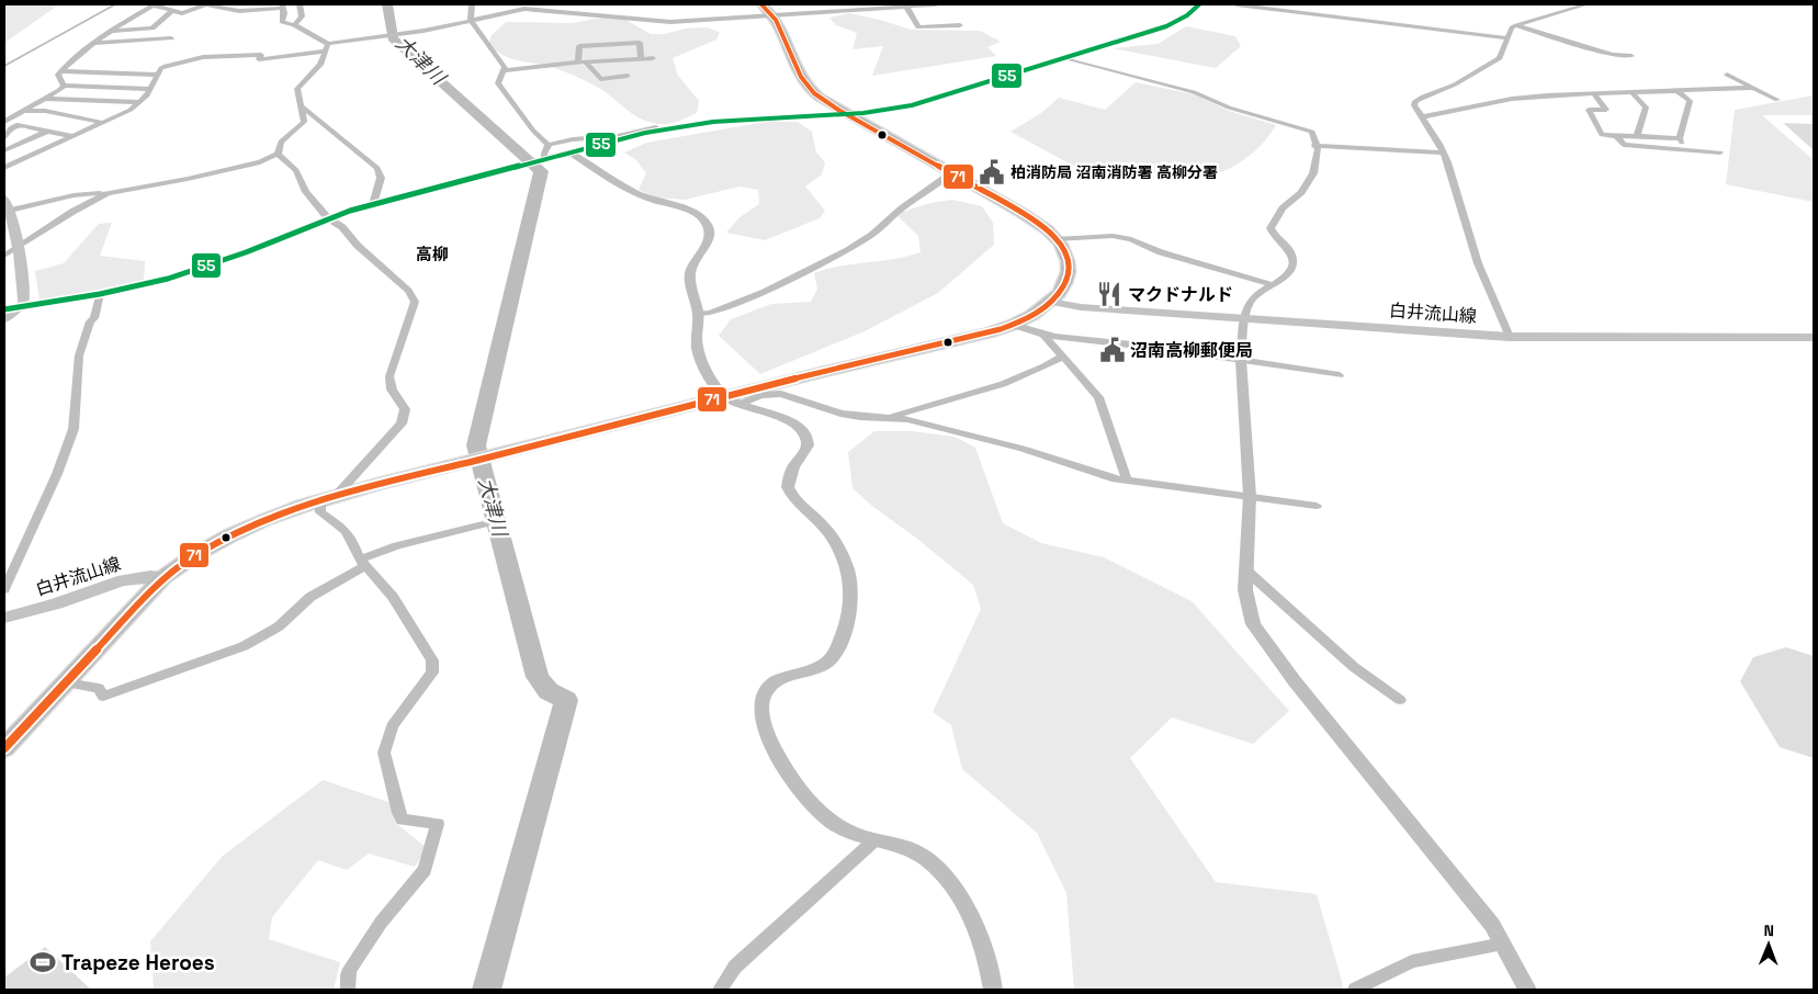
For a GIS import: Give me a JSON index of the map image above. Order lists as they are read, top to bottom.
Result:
{
  "streets": {
    "main road": ["白井流山線"]
  },
  "districts": ["高柳"],
  "water": ["大津川"],
  "places": {
    "public building": ["柏消防局 沼南消防署 高柳分署", "沼南高柳郵便局"],
    "restaurant": ["マクドナルド"],
    "sports": ["Trapeze Heroes"]
  },
  "lines": ["transit line 71", "transit line 55"],
  "north": "top"
}
